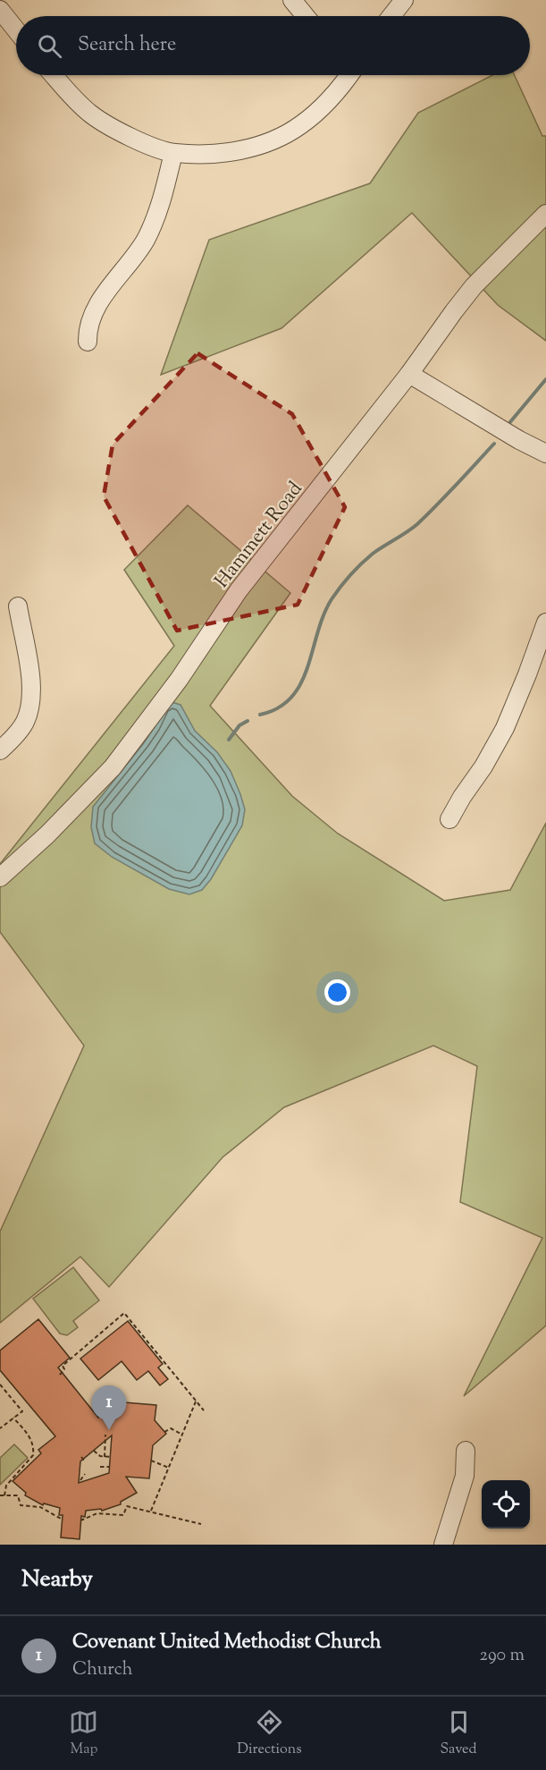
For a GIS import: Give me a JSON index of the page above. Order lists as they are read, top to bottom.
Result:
{
  "streets": {
    "street": ["Hammett Road"]
  },
  "page": {
    "search": "Search here",
    "pins": "1",
    "heading": "Nearby",
    "list": [
      {
        "mark": "1",
        "name": "Covenant United Methodist Church",
        "note": "Church",
        "value": "290 m"
      }
    ],
    "nav": ["Map", "Directions", "Saved"]
  }
}
